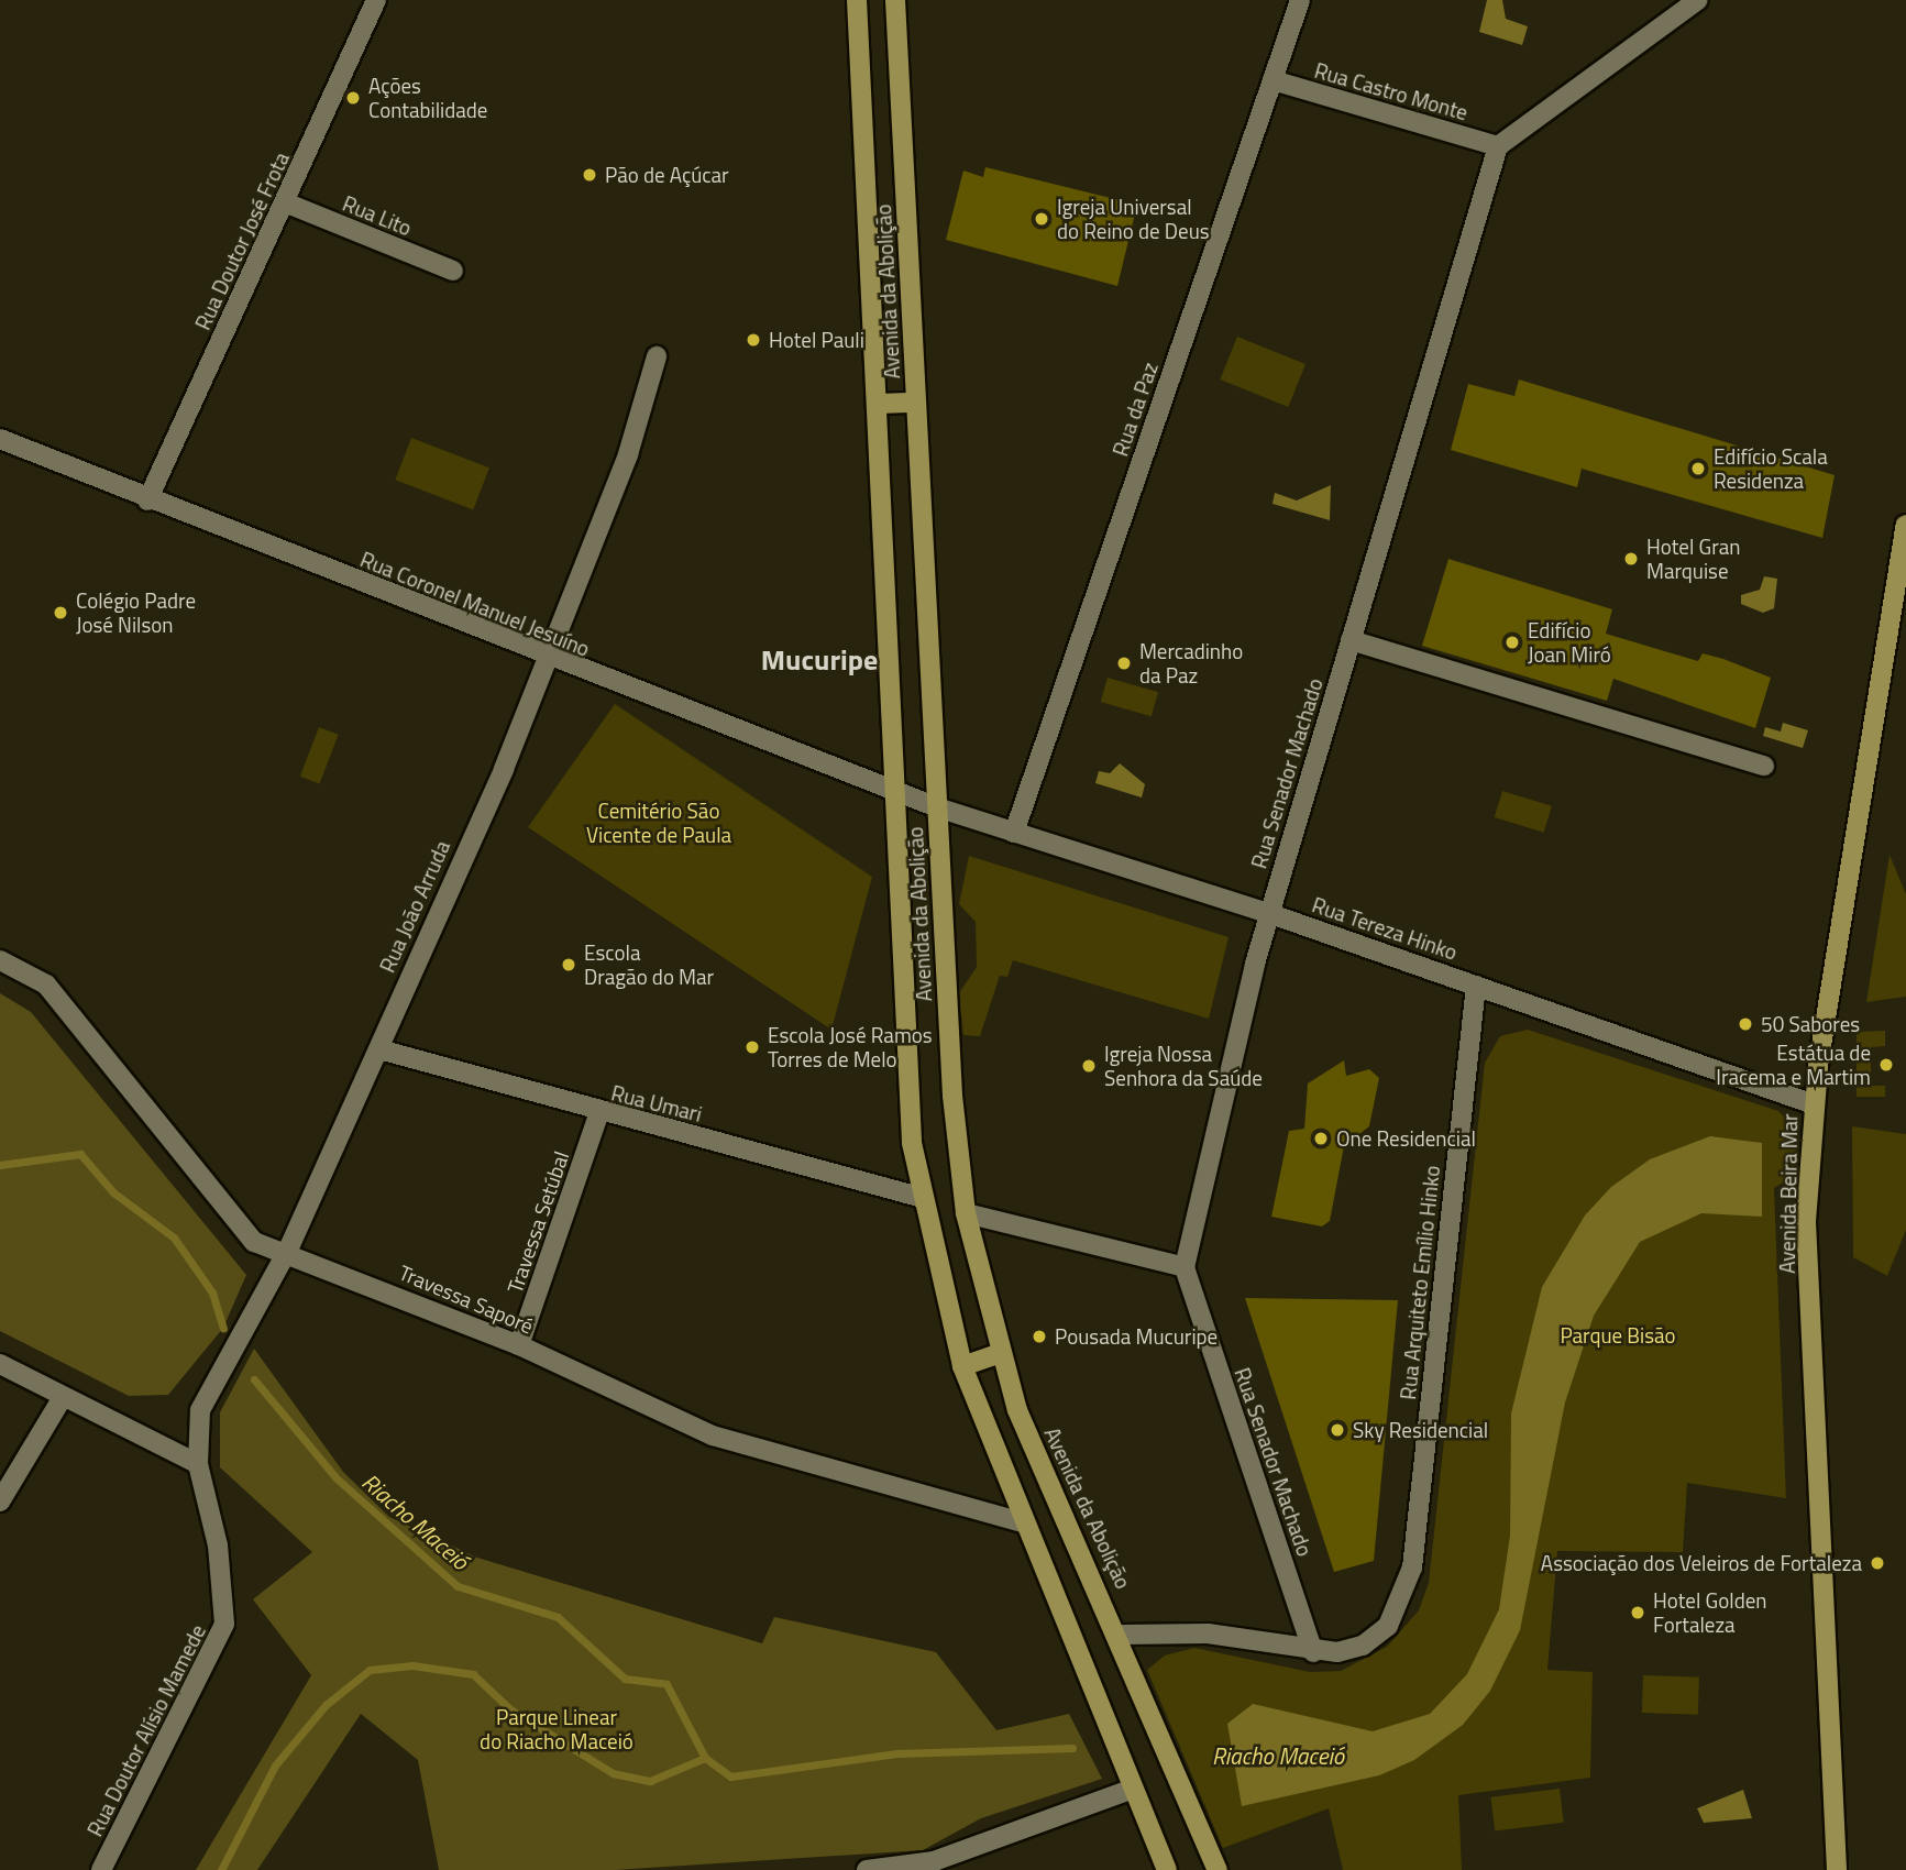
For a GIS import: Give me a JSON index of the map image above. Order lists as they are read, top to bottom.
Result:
{
  "streets": {
    "main road": ["Avenida da Abolição", "Avenida Beira Mar"],
    "street": [
      "Rua Castro Monte",
      "Rua Lito",
      "Rua Doutor José Frota",
      "Rua da Paz",
      "Rua Coronel Manuel Jesuíno",
      "Rua Senador Machado",
      "Rua João Arruda",
      "Rua Tereza Hinko",
      "Rua Umari",
      "Travessa Setúbal",
      "Rua Arquiteto Emílio Hinko",
      "Travessa Saporé",
      "Rua Doutor Alísio Mamede"
    ]
  },
  "crossings": [
    ["Rua Castro Monte", "Rua da Paz"],
    ["Rua Castro Monte", "Rua Senador Machado"],
    ["Rua Lito", "Rua Doutor José Frota"],
    ["Rua Doutor José Frota", "Rua Coronel Manuel Jesuíno"],
    ["Avenida da Abolição", "Rua Coronel Manuel Jesuíno"],
    ["Avenida da Abolição", "Rua Tereza Hinko"],
    ["Avenida da Abolição", "Rua Umari"],
    ["Avenida da Abolição", "Rua Arquiteto Emílio Hinko"],
    ["Avenida da Abolição", "Travessa Saporé"],
    ["Rua da Paz", "Rua Tereza Hinko"],
    ["Rua Coronel Manuel Jesuíno", "Rua João Arruda"],
    ["Rua Coronel Manuel Jesuíno", "Rua Tereza Hinko"],
    ["Rua Senador Machado", "Rua Tereza Hinko"],
    ["Rua Senador Machado", "Rua Arquiteto Emílio Hinko"],
    ["Rua João Arruda", "Rua Umari"],
    ["Rua João Arruda", "Travessa Saporé"],
    ["Rua João Arruda", "Rua Doutor Alísio Mamede"],
    ["Rua Tereza Hinko", "Avenida Beira Mar"],
    ["Rua Tereza Hinko", "Rua Arquiteto Emílio Hinko"],
    ["Rua Umari", "Travessa Setúbal"],
    ["Travessa Setúbal", "Travessa Saporé"]
  ],
  "districts": ["Mucuripe"],
  "water": ["Riacho Maceió"],
  "parks": ["Cemitério São Vicente de Paula", "Parque Bisão", "Parque Linear do Riacho Maceió"],
  "places": [
    "Ações Contabilidade",
    "Pão de Açúcar",
    "Igreja Universal do Reino de Deus",
    "Hotel Pauli",
    "Edifício Scala Residenza",
    "Hotel Gran Marquise",
    "Colégio Padre José Nilson",
    "Edifício Joan Miró",
    "Mercadinho da Paz",
    "Escola Dragão do Mar",
    "50 Sabores",
    "Escola José Ramos Torres de Melo",
    "Estátua de Iracema e Martim",
    "Igreja Nossa Senhora da Saúde",
    "One Residencial",
    "Pousada Mucuripe",
    "Sky Residencial",
    "Associação dos Veleiros de Fortaleza",
    "Hotel Golden Fortaleza"
  ]
}
